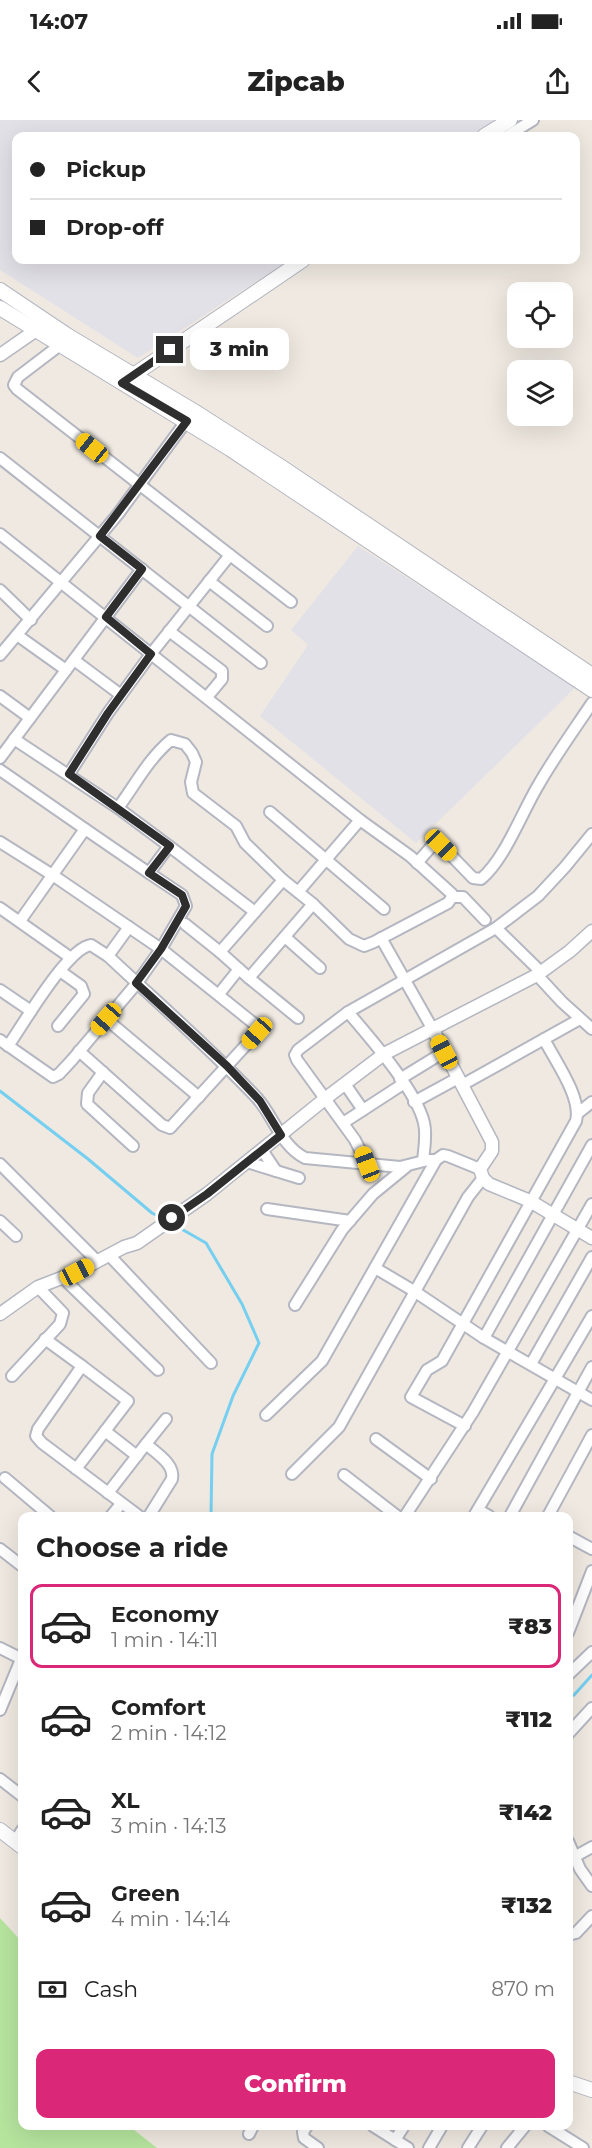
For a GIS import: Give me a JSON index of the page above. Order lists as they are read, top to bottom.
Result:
{
  "page": {
    "status": "14:07",
    "header": "Zipcab",
    "banner": ["Pickup", "Drop-off"],
    "bubble": "3 min",
    "heading": "Choose a ride",
    "list": [
      {
        "name": "Economy",
        "note": "1 min · 14:11",
        "value": "₹83"
      },
      {
        "name": "Comfort",
        "note": "2 min · 14:12",
        "value": "₹112"
      },
      {
        "name": "XL",
        "note": "3 min · 14:13",
        "value": "₹142"
      },
      {
        "name": "Green",
        "note": "4 min · 14:14",
        "value": "₹132"
      }
    ],
    "pay": ["Cash", "870 m"],
    "buttons": "Confirm"
  }
}
